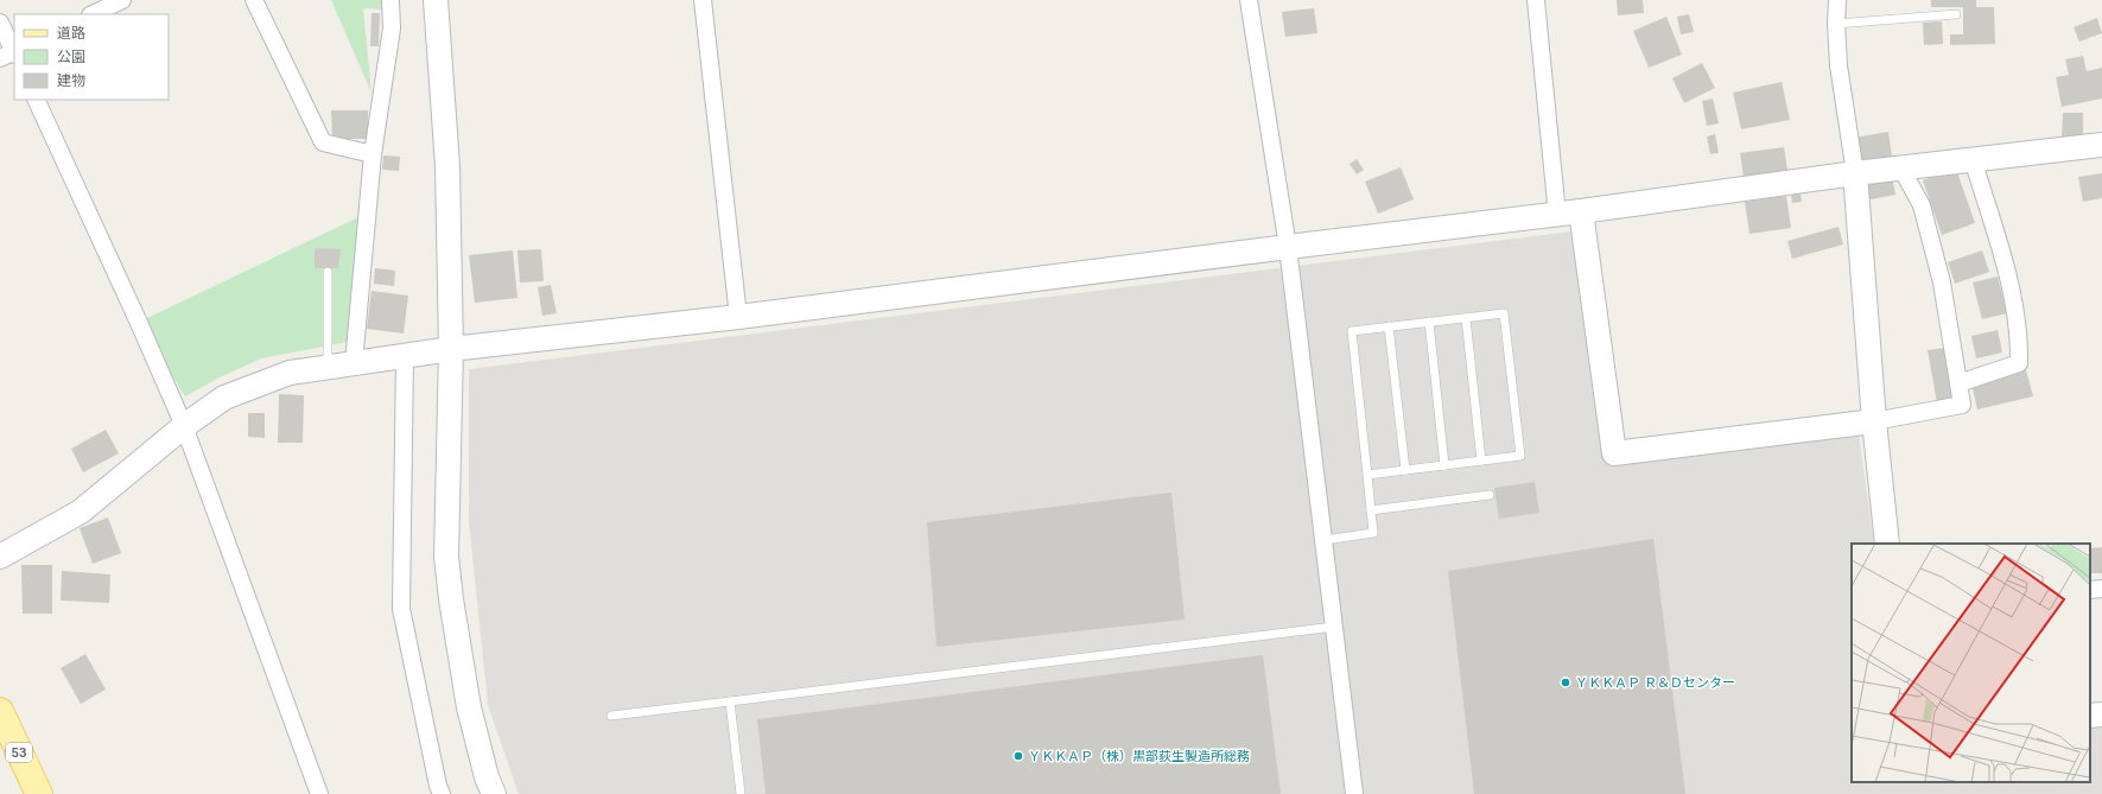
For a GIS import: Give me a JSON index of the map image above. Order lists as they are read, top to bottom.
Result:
{
  "streets": {
    "main road": ["53"]
  },
  "places": ["ＹＫＫＡＰ Ｒ＆Ｄセンター", "ＹＫＫＡＰ（株）黒部荻生製造所総務"],
  "legend": ["道路", "公園", "建物"]
}
